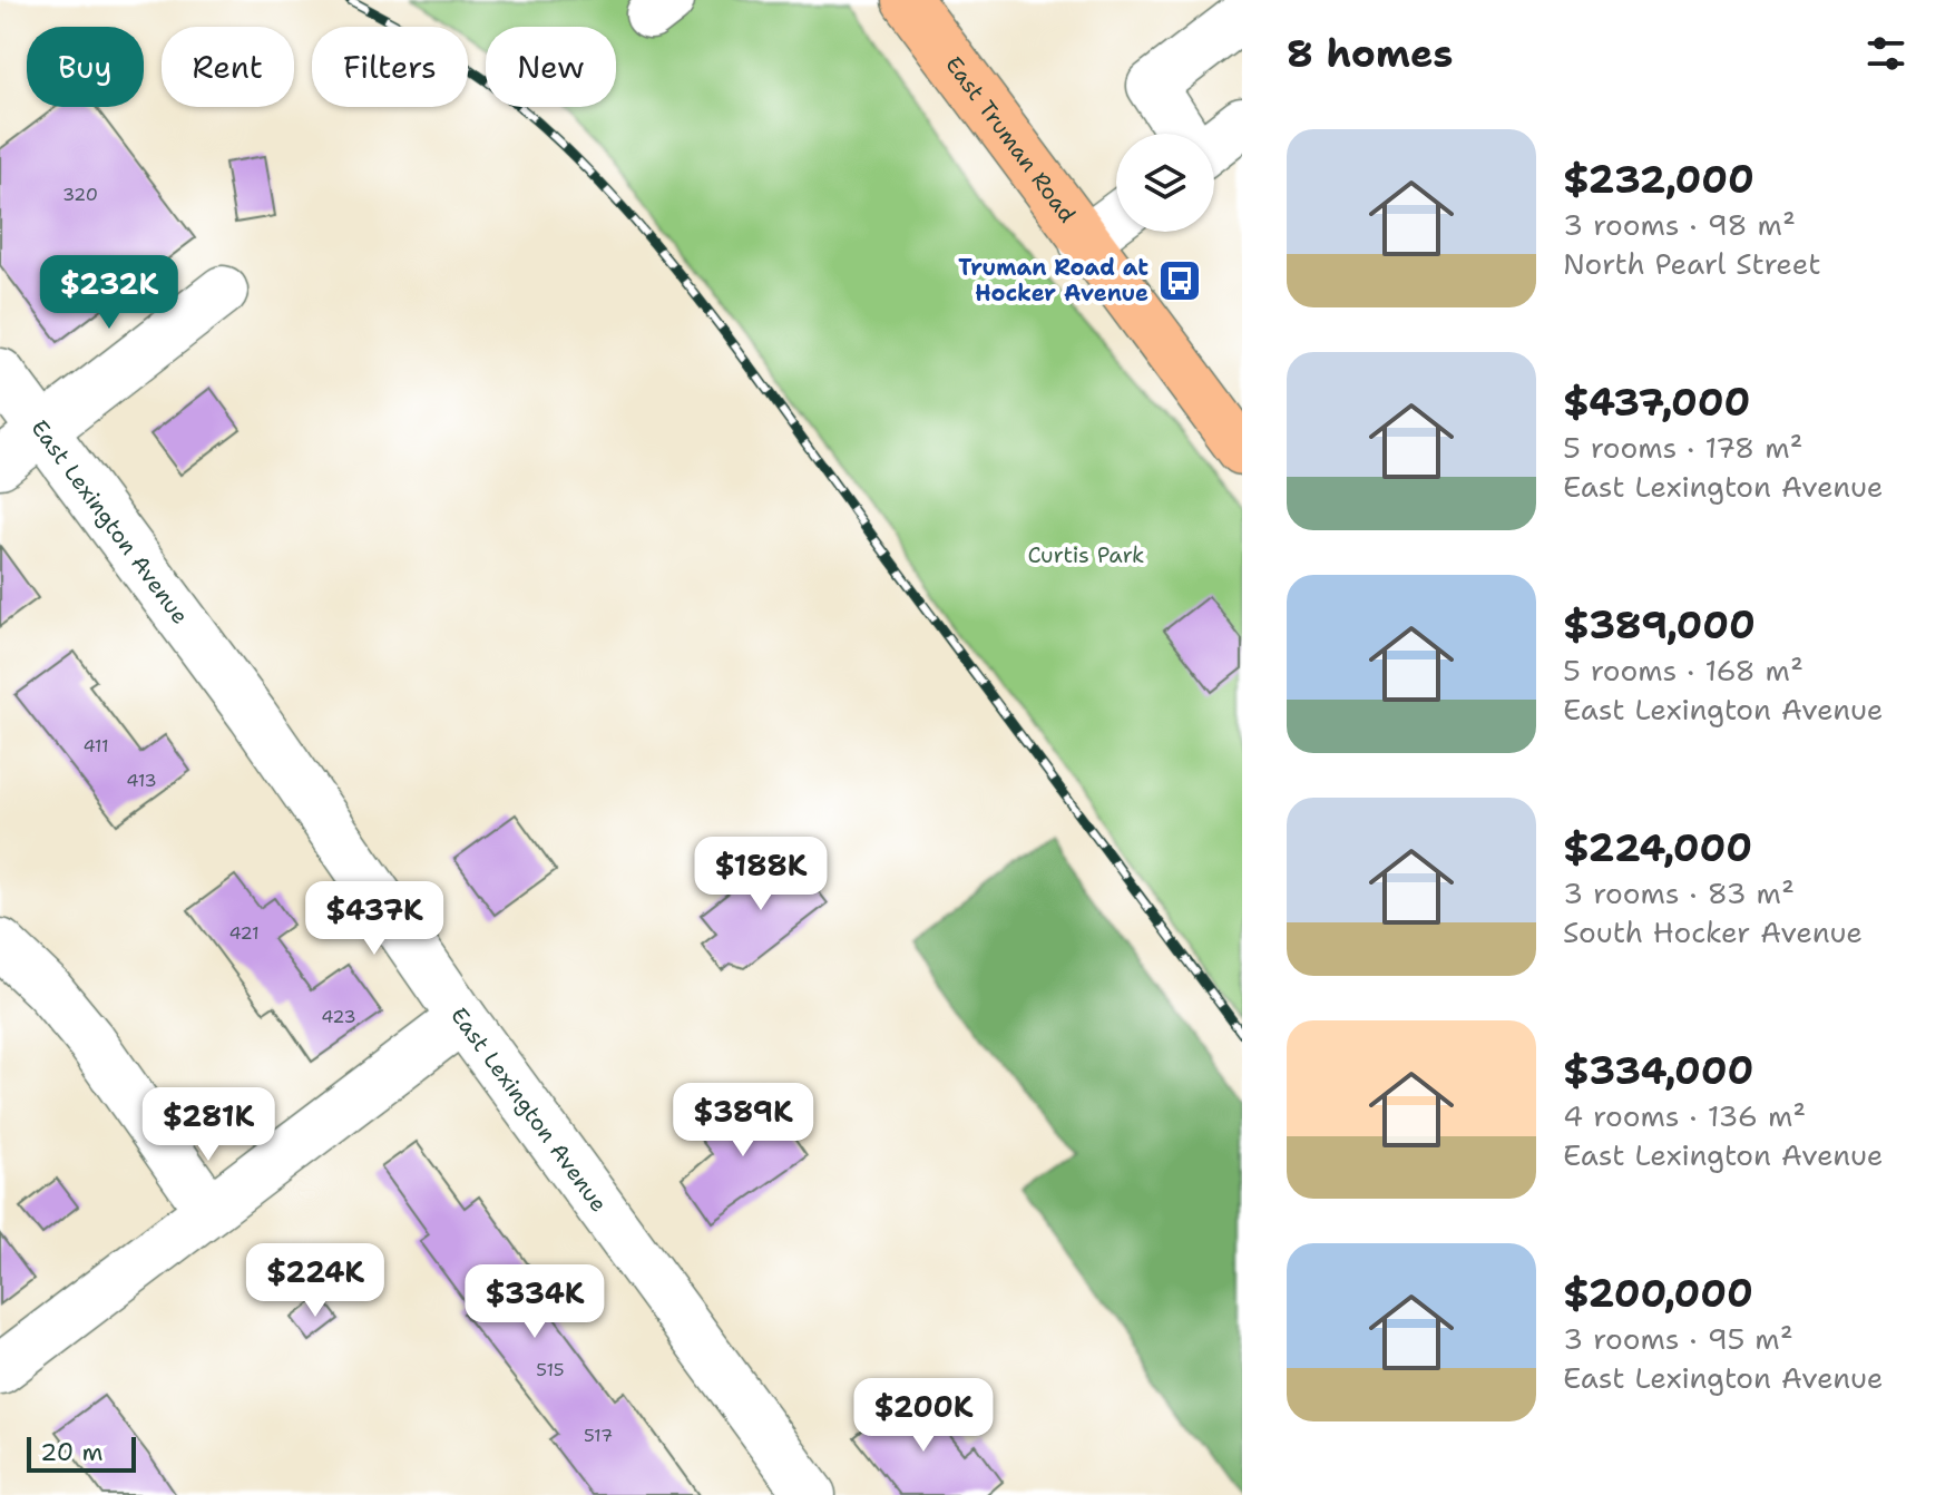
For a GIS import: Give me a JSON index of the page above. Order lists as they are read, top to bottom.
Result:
{
  "streets": {
    "main road": ["East Truman Road"],
    "street": ["East Lexington Avenue"]
  },
  "parks": ["Curtis Park"],
  "places": {
    "bus stop": ["Truman Road at Hocker Avenue"]
  },
  "house_numbers": [
    "320",
    "411",
    "413",
    "421",
    "423",
    "515",
    "517"
  ],
  "scale_bar": "20 m",
  "page": {
    "heading": "8 homes",
    "chip": [
      "Buy",
      "Rent",
      "Filters",
      "New"
    ],
    "list": [
      {
        "name": "$232,000",
        "note": "3 rooms · 98 m² · North Pearl Street"
      },
      {
        "name": "$437,000",
        "note": "5 rooms · 178 m² · East Lexington Avenue"
      },
      {
        "name": "$389,000",
        "note": "5 rooms · 168 m² · East Lexington Avenue"
      },
      {
        "name": "$224,000",
        "note": "3 rooms · 83 m² · South Hocker Avenue"
      },
      {
        "name": "$334,000",
        "note": "4 rooms · 136 m² · East Lexington Avenue"
      },
      {
        "name": "$200,000",
        "note": "3 rooms · 95 m² · East Lexington Avenue"
      }
    ],
    "price": [
      "$232K",
      "$188K",
      "$437K",
      "$389K",
      "$281K",
      "$224K",
      "$334K",
      "$200K"
    ],
    "scale": "20 m"
  }
}
